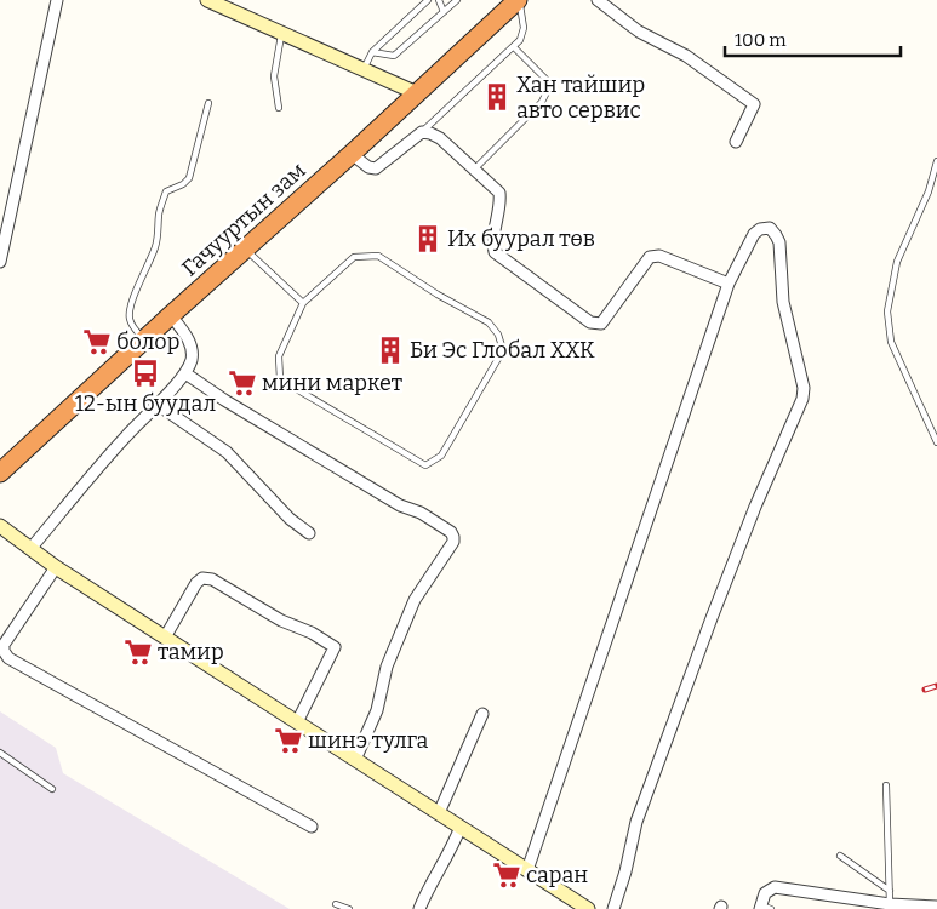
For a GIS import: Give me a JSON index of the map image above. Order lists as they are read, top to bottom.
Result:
{
  "streets": {
    "highway": ["Гачууртын зам"]
  },
  "places": {
    "building": ["Хан тайшир авто сервис", "Их буурал төв", "Би Эс Глобал ХХК"],
    "supermarket": [
      "болор",
      "мини маркет",
      "тамир",
      "шинэ тулга",
      "саран"
    ],
    "bus stop": ["12-ын буудал"]
  },
  "scale_bar": "100 m"
}
